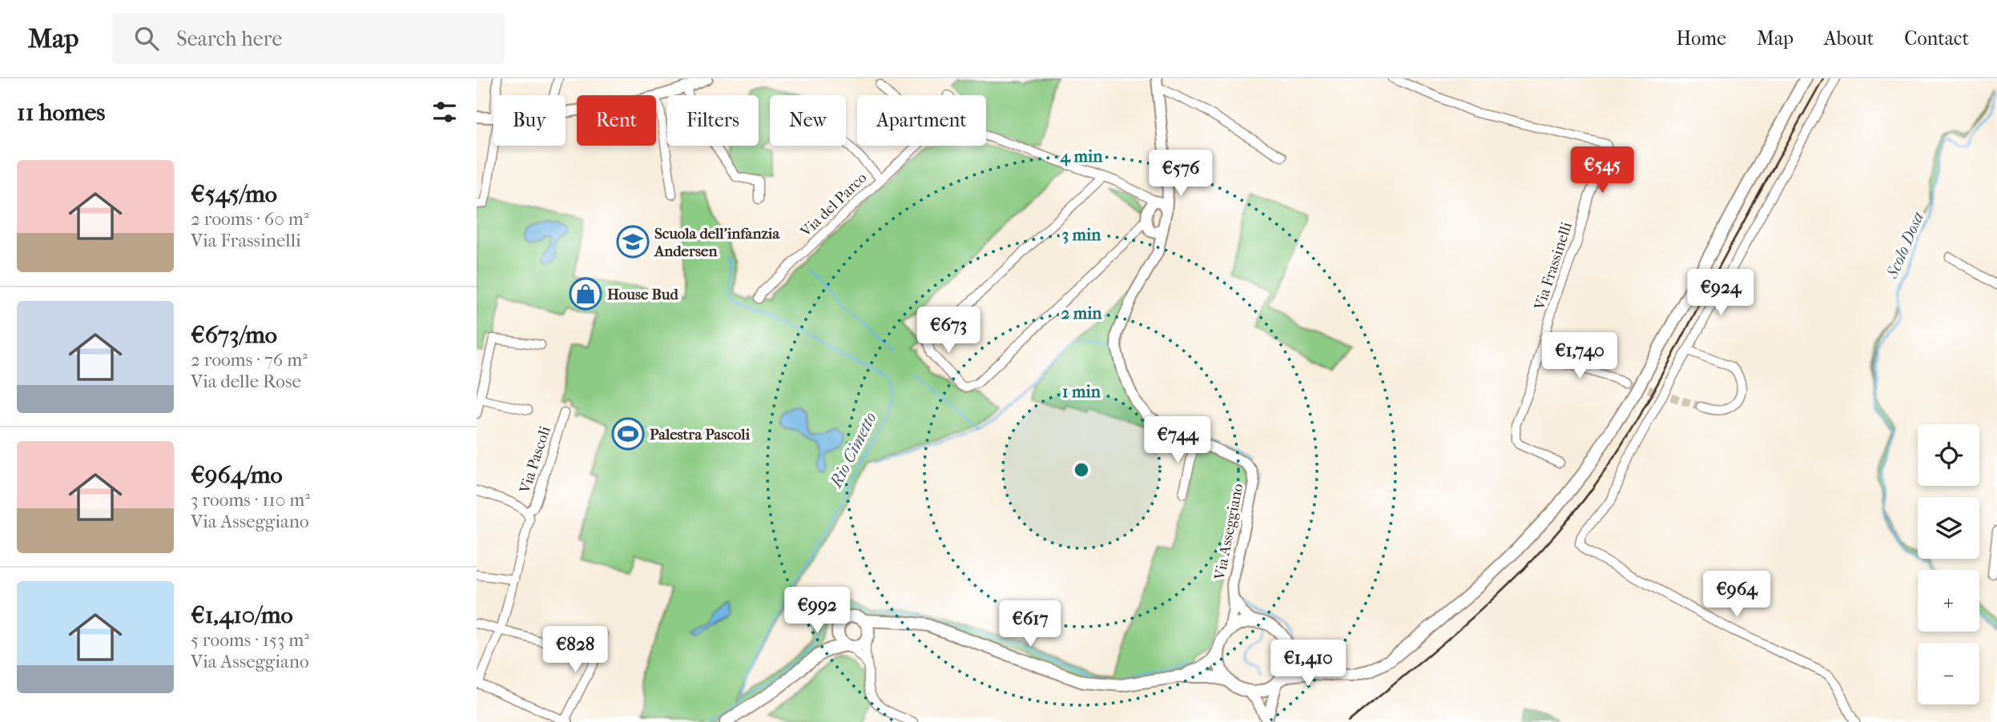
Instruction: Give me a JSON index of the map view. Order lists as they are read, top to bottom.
{
  "streets": {
    "main road": ["Via Asseggiano"],
    "street": ["Via del Parco", "Via Frassinelli", "Via Pascoli"]
  },
  "water": ["Scolo Dosa", "Rio Cimetto"],
  "places": {
    "school or university": ["Scuola dell'infanzia Andersen"],
    "shop": ["House Bud"],
    "sports": ["Palestra Pascoli"]
  },
  "page": {
    "header": "Map",
    "search": "Search here",
    "nav": [
      "Home",
      "Map",
      "About",
      "Contact"
    ],
    "heading": "11 homes",
    "chip": [
      "Buy",
      "Rent",
      "Filters",
      "New",
      "Apartment"
    ],
    "list": [
      {
        "name": "€545/mo",
        "note": "2 rooms · 60 m² · Via Frassinelli"
      },
      {
        "name": "€673/mo",
        "note": "2 rooms · 76 m² · Via delle Rose"
      },
      {
        "name": "€964/mo",
        "note": "3 rooms · 110 m² · Via Asseggiano"
      },
      {
        "name": "€1,410/mo",
        "note": "5 rooms · 153 m² · Via Asseggiano"
      }
    ],
    "price": [
      "€545",
      "€576",
      "€924",
      "€673",
      "€1,740",
      "€744",
      "€964",
      "€992",
      "€617",
      "€828",
      "€1,410"
    ],
    "map_buttons": ["+", "−"]
  },
  "rings": [
    "4 min",
    "3 min",
    "2 min",
    "1 min"
  ]
}
